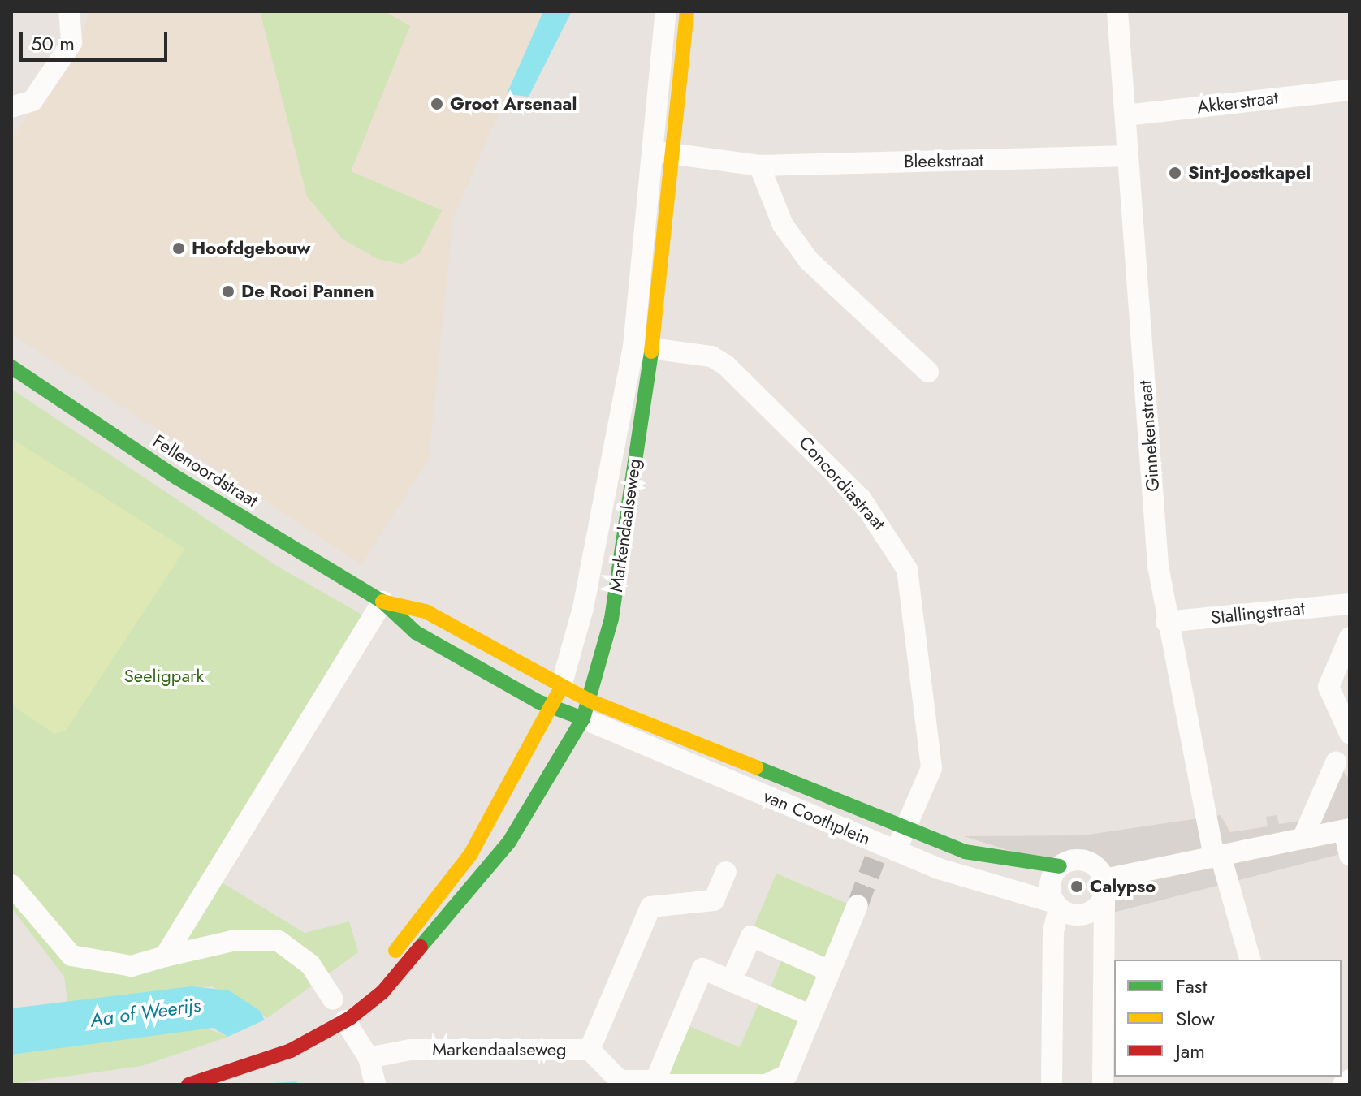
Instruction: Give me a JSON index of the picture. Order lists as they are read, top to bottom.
{
  "streets": {
    "main road": ["Fellenoordstraat", "Markendaalseweg", "van Coothplein"],
    "street": [
      "Akkerstraat",
      "Bleekstraat",
      "Ginnekenstraat",
      "Concordiastraat",
      "Stallingstraat"
    ]
  },
  "crossings": [
    ["Akkerstraat", "Ginnekenstraat"],
    ["Bleekstraat", "Ginnekenstraat"],
    ["Bleekstraat", "Markendaalseweg"],
    ["Ginnekenstraat", "Stallingstraat"],
    ["Ginnekenstraat", "van Coothplein"],
    ["Fellenoordstraat", "Markendaalseweg"],
    ["Concordiastraat", "Markendaalseweg"],
    ["Concordiastraat", "van Coothplein"],
    ["Markendaalseweg", "van Coothplein"]
  ],
  "water": ["Aa of Weerijs"],
  "parks": ["Seeligpark"],
  "places": [
    "Groot Arsenaal",
    "Sint-Joostkapel",
    "Hoofdgebouw",
    "De Rooi Pannen",
    "Calypso"
  ],
  "legend": ["Fast", "Slow", "Jam"],
  "scale_bar": "50 m"
}
